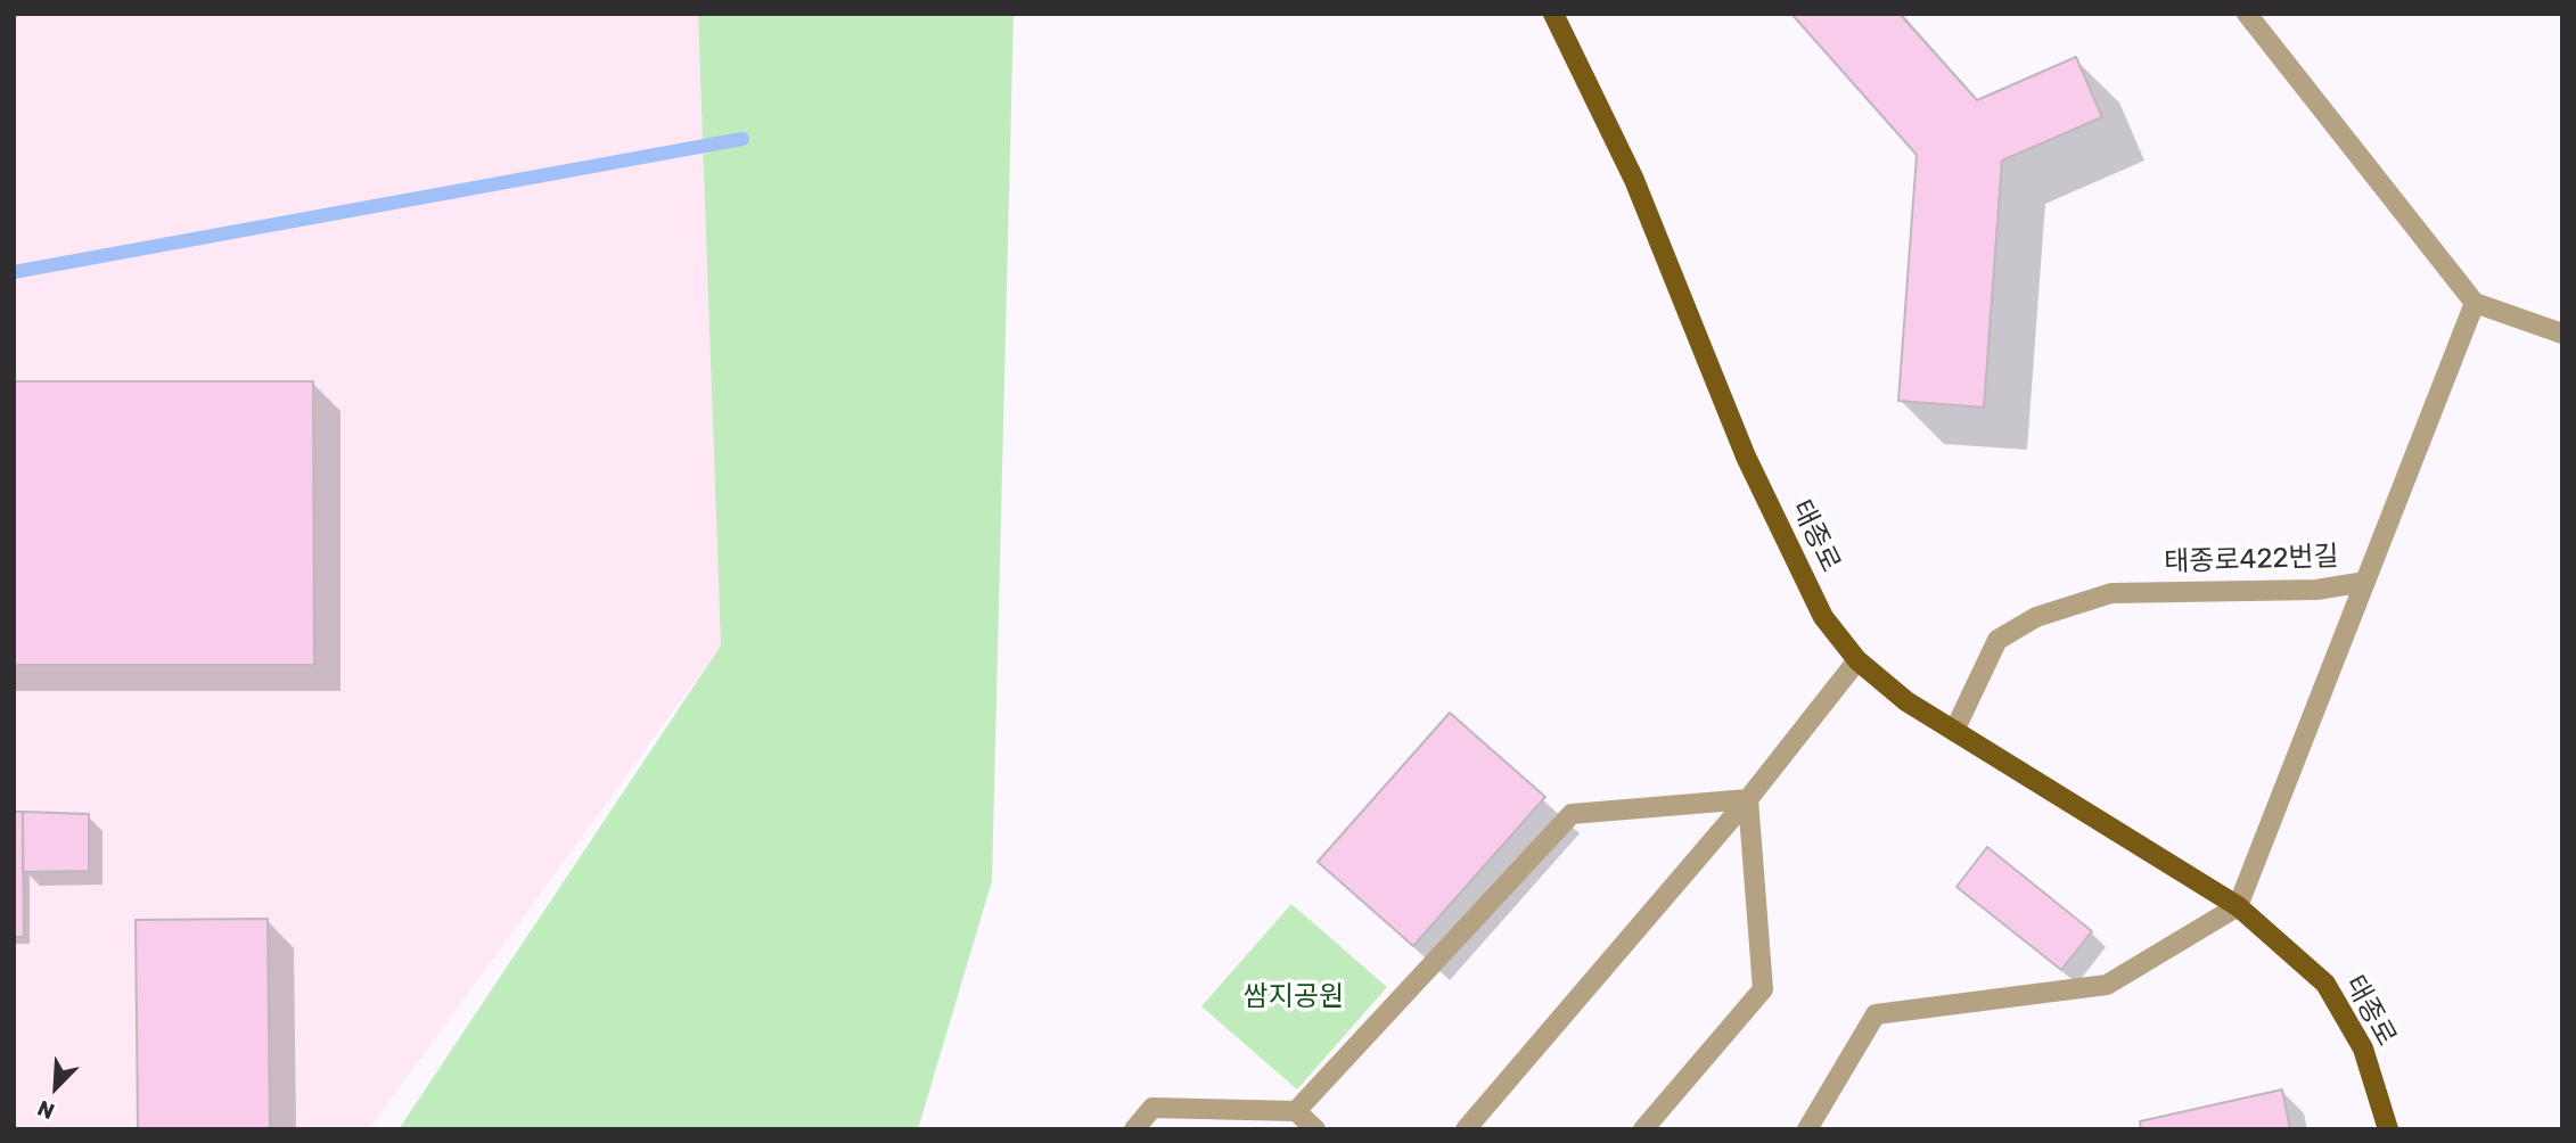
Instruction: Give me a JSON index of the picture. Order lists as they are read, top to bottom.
{
  "streets": {
    "main road": ["태종로"],
    "street": ["태종로422번길"]
  },
  "crossings": [
    ["태종로", "태종로422번길"]
  ],
  "parks": ["쌈지공원"],
  "north": "bottom left"
}
